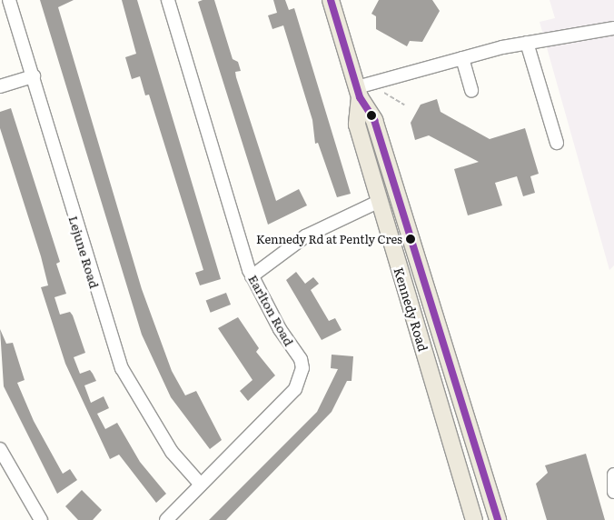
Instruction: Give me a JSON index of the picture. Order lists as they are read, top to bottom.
{
  "streets": {
    "main road": ["Kennedy Road"],
    "street": ["Lejune Road", "Earlton Road"]
  },
  "crossings": [
    ["Lejune Road", "Earlton Road"]
  ],
  "places": ["Kennedy Rd at Pently Cres"]
}
